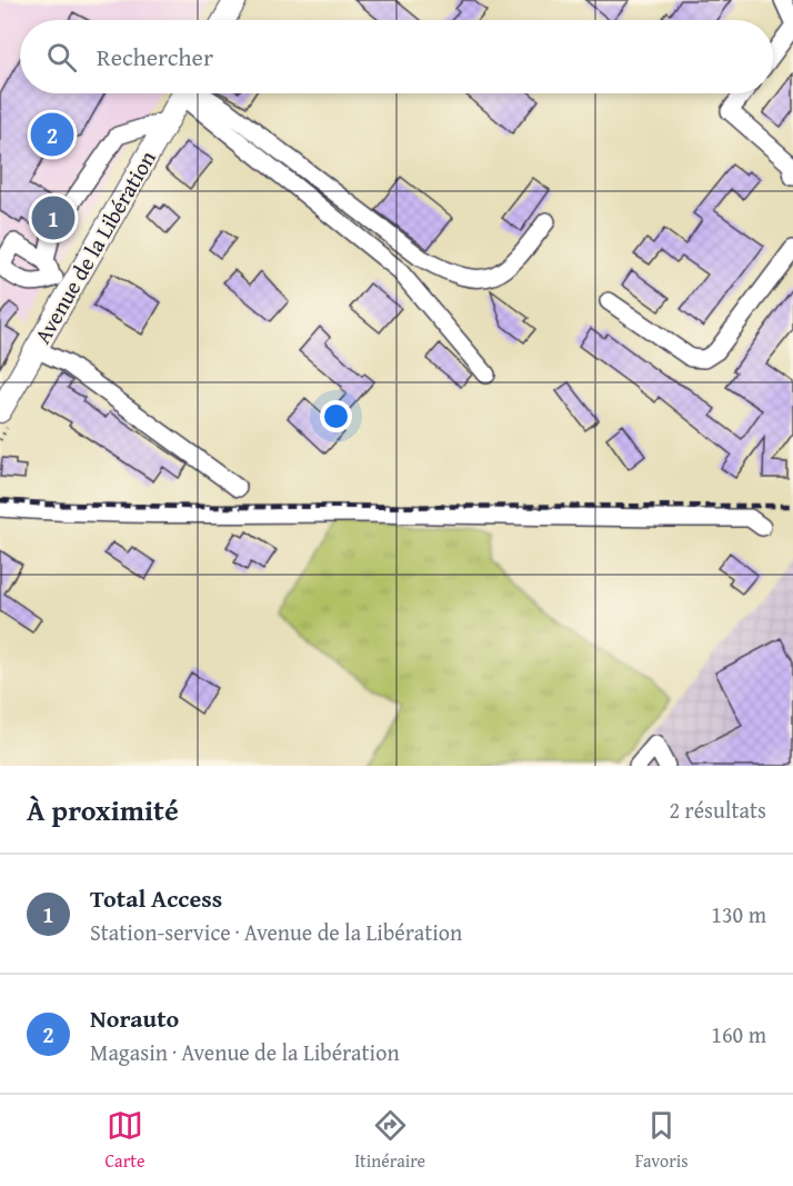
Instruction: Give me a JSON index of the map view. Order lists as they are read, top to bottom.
{
  "streets": {
    "main road": ["Avenue de la Libération"]
  },
  "page": {
    "search": "Rechercher",
    "pins": ["2", "1"],
    "heading": ["À proximité", "2 résultats"],
    "list": [
      {
        "mark": "1",
        "name": "Total Access",
        "note": "Station-service · Avenue de la Libération",
        "value": "130 m"
      },
      {
        "mark": "2",
        "name": "Norauto",
        "note": "Magasin · Avenue de la Libération",
        "value": "160 m"
      }
    ],
    "nav": ["Carte", "Itinéraire", "Favoris"]
  }
}
